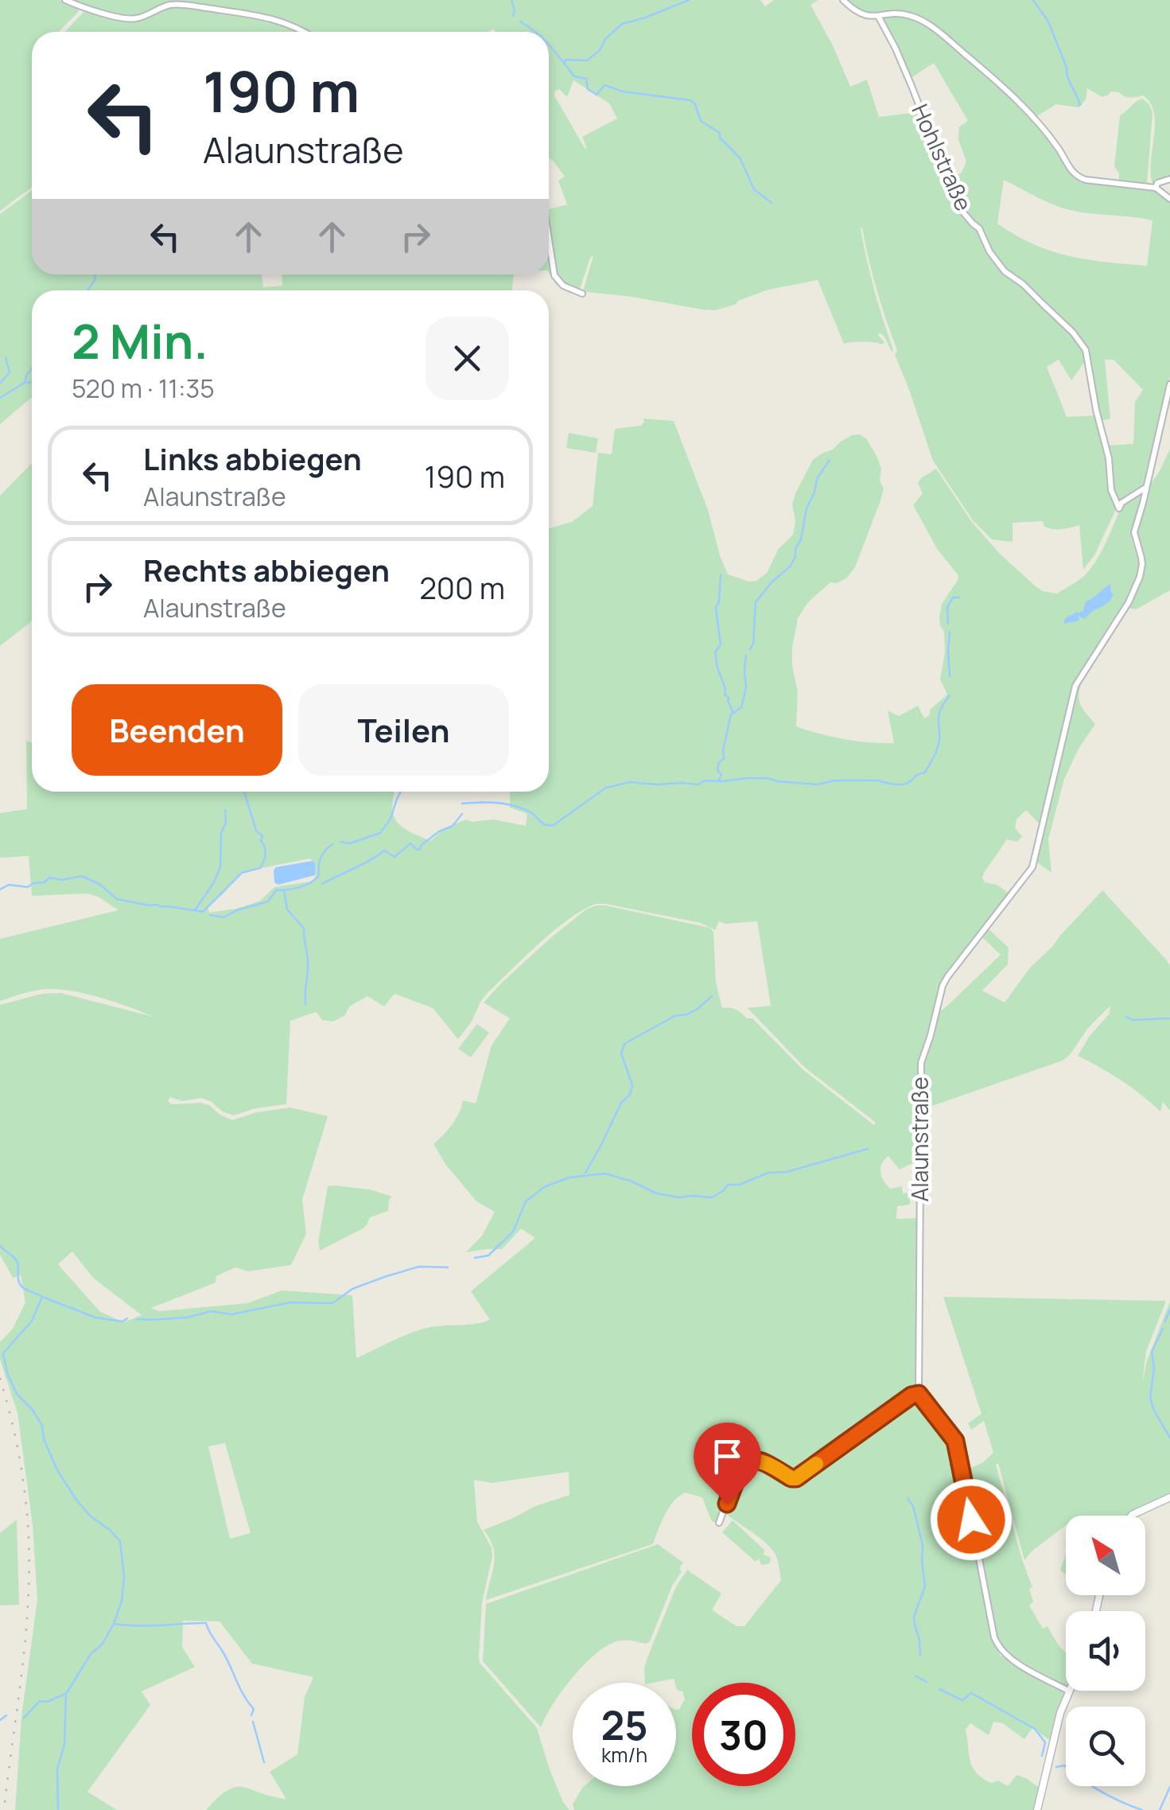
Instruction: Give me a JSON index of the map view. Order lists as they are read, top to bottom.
{
  "streets": {
    "street": ["Hohlstraße", "Alaunstraße"]
  },
  "crossings": [
    ["Hohlstraße", "Alaunstraße"]
  ],
  "north": "top left",
  "page": {
    "turn": ["190 m", "Alaunstraße"],
    "heading": ["2 Min.", "520 m · 11:35"],
    "list": [
      {
        "name": "Links abbiegen",
        "note": "Alaunstraße",
        "value": "190 m"
      },
      {
        "name": "Rechts abbiegen",
        "note": "Alaunstraße",
        "value": "200 m"
      }
    ],
    "buttons": ["Beenden", "Teilen"],
    "speed": "25 km/h",
    "limit": "30"
  }
}
